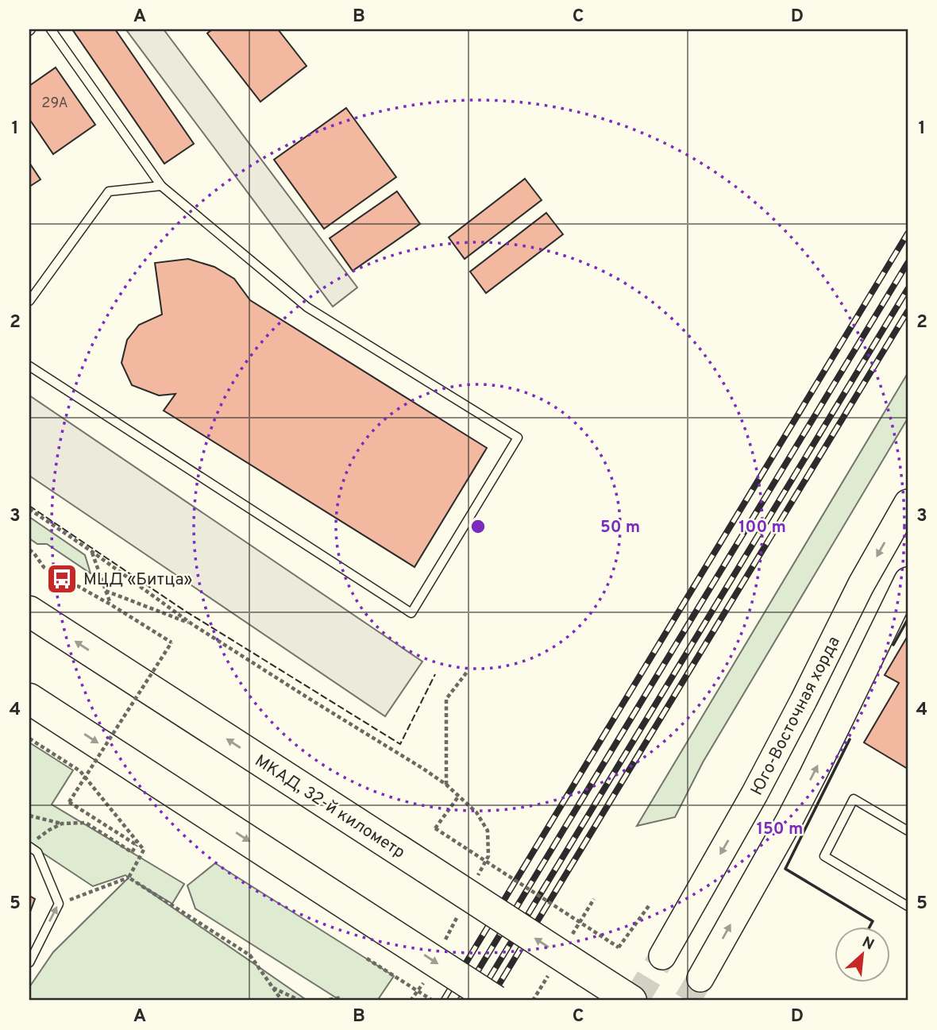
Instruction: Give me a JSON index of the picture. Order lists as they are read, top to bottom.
{
  "streets": {
    "highway": ["МКАД, 32-й километр"],
    "main road": ["Юго-Восточная хорда"]
  },
  "places": {
    "bus stop": ["МЦД «Битца»"]
  },
  "house_numbers": ["29А"],
  "north": "top right",
  "grid": {
    "columns": [
      "A",
      "B",
      "C",
      "D"
    ],
    "rows": [
      "1",
      "2",
      "3",
      "4",
      "5"
    ]
  },
  "rings": ["50 m", "100 m", "150 m"]
}
